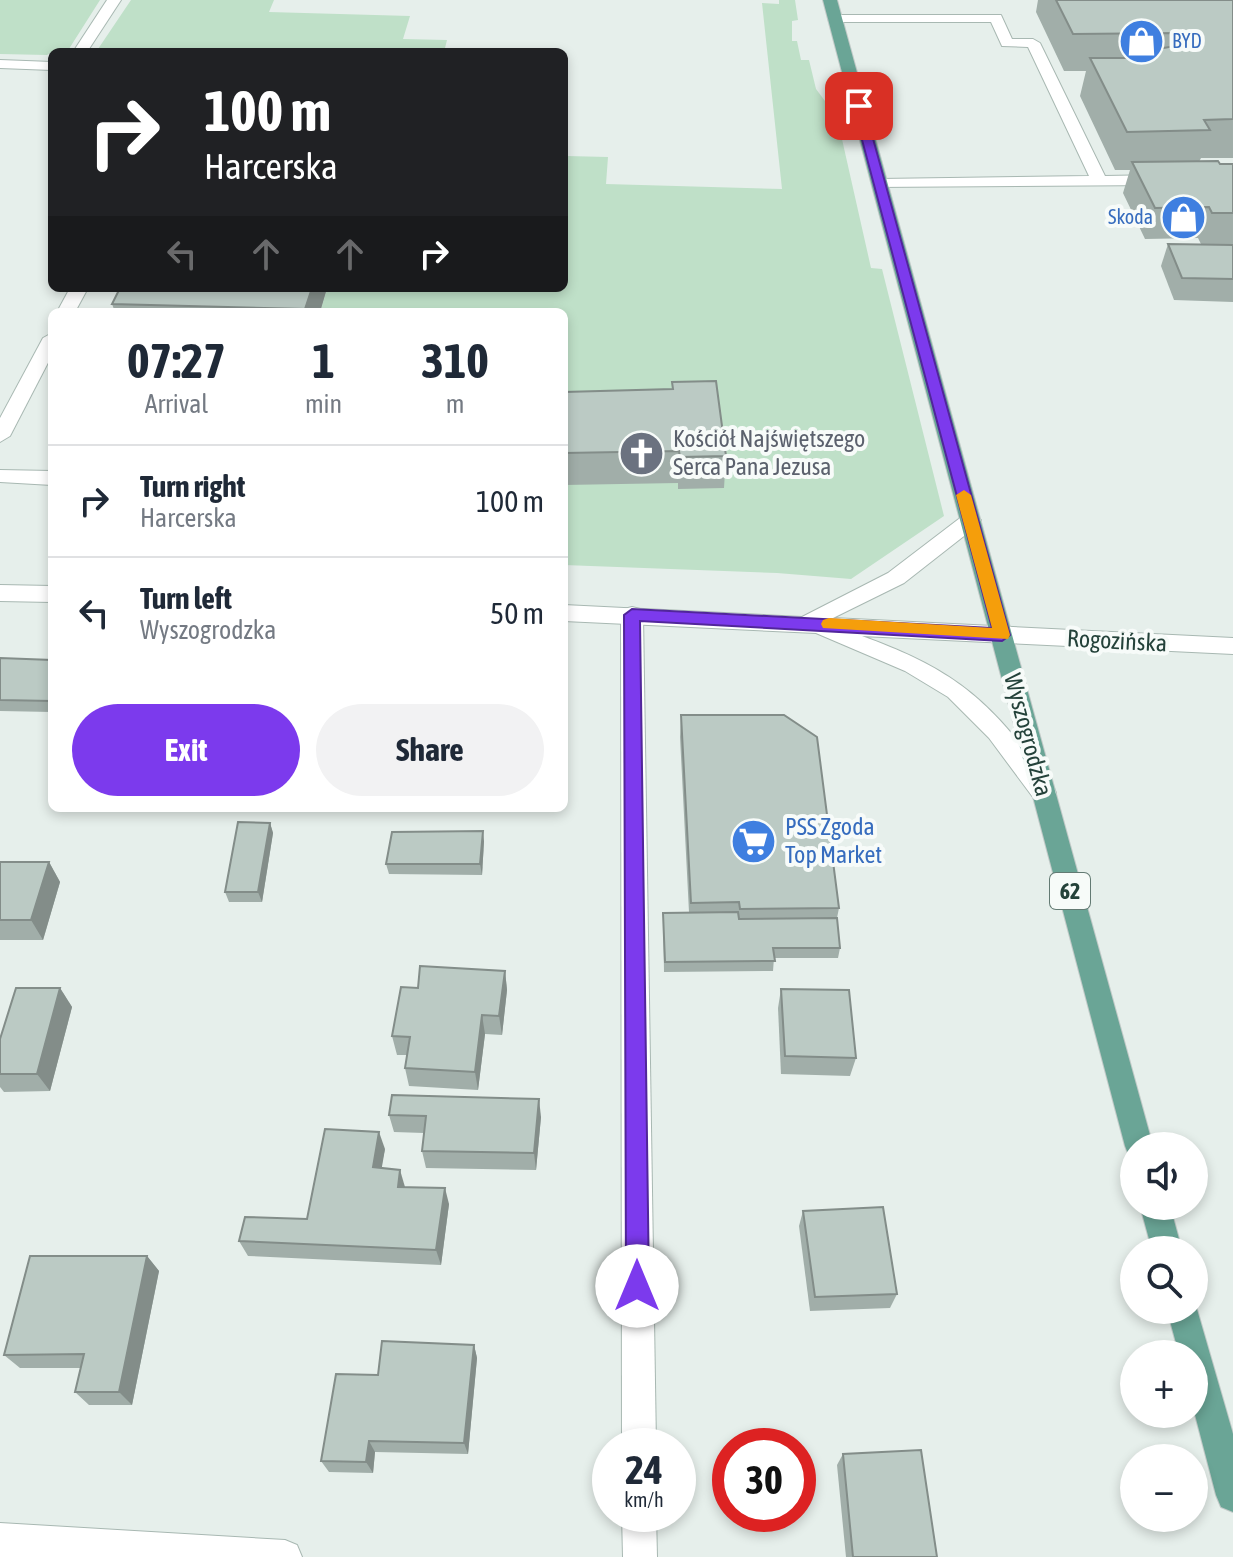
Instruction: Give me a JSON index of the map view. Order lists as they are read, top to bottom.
{
  "streets": {
    "main road": ["Wyszogrodzka", "62"],
    "street": ["Rogozińska"]
  },
  "crossings": [
    ["Rogozińska", "Wyszogrodzka"]
  ],
  "places": {
    "shop": ["BYD", "Skoda"],
    "church": ["Kościół Najświętszego Serca Pana Jezusa"],
    "supermarket": ["PSS Zgoda Top Market"]
  },
  "page": {
    "turn": ["100 m", "Harcerska"],
    "eta": [
      "07:27",
      "Arrival",
      "1",
      "min",
      "310",
      "m"
    ],
    "list": [
      {
        "name": "Turn right",
        "note": "Harcerska",
        "value": "100 m"
      },
      {
        "name": "Turn left",
        "note": "Wyszogrodzka",
        "value": "50 m"
      }
    ],
    "buttons": ["Exit", "Share"],
    "map_buttons": ["+", "−"],
    "speed": "24 km/h",
    "limit": "30"
  }
}
